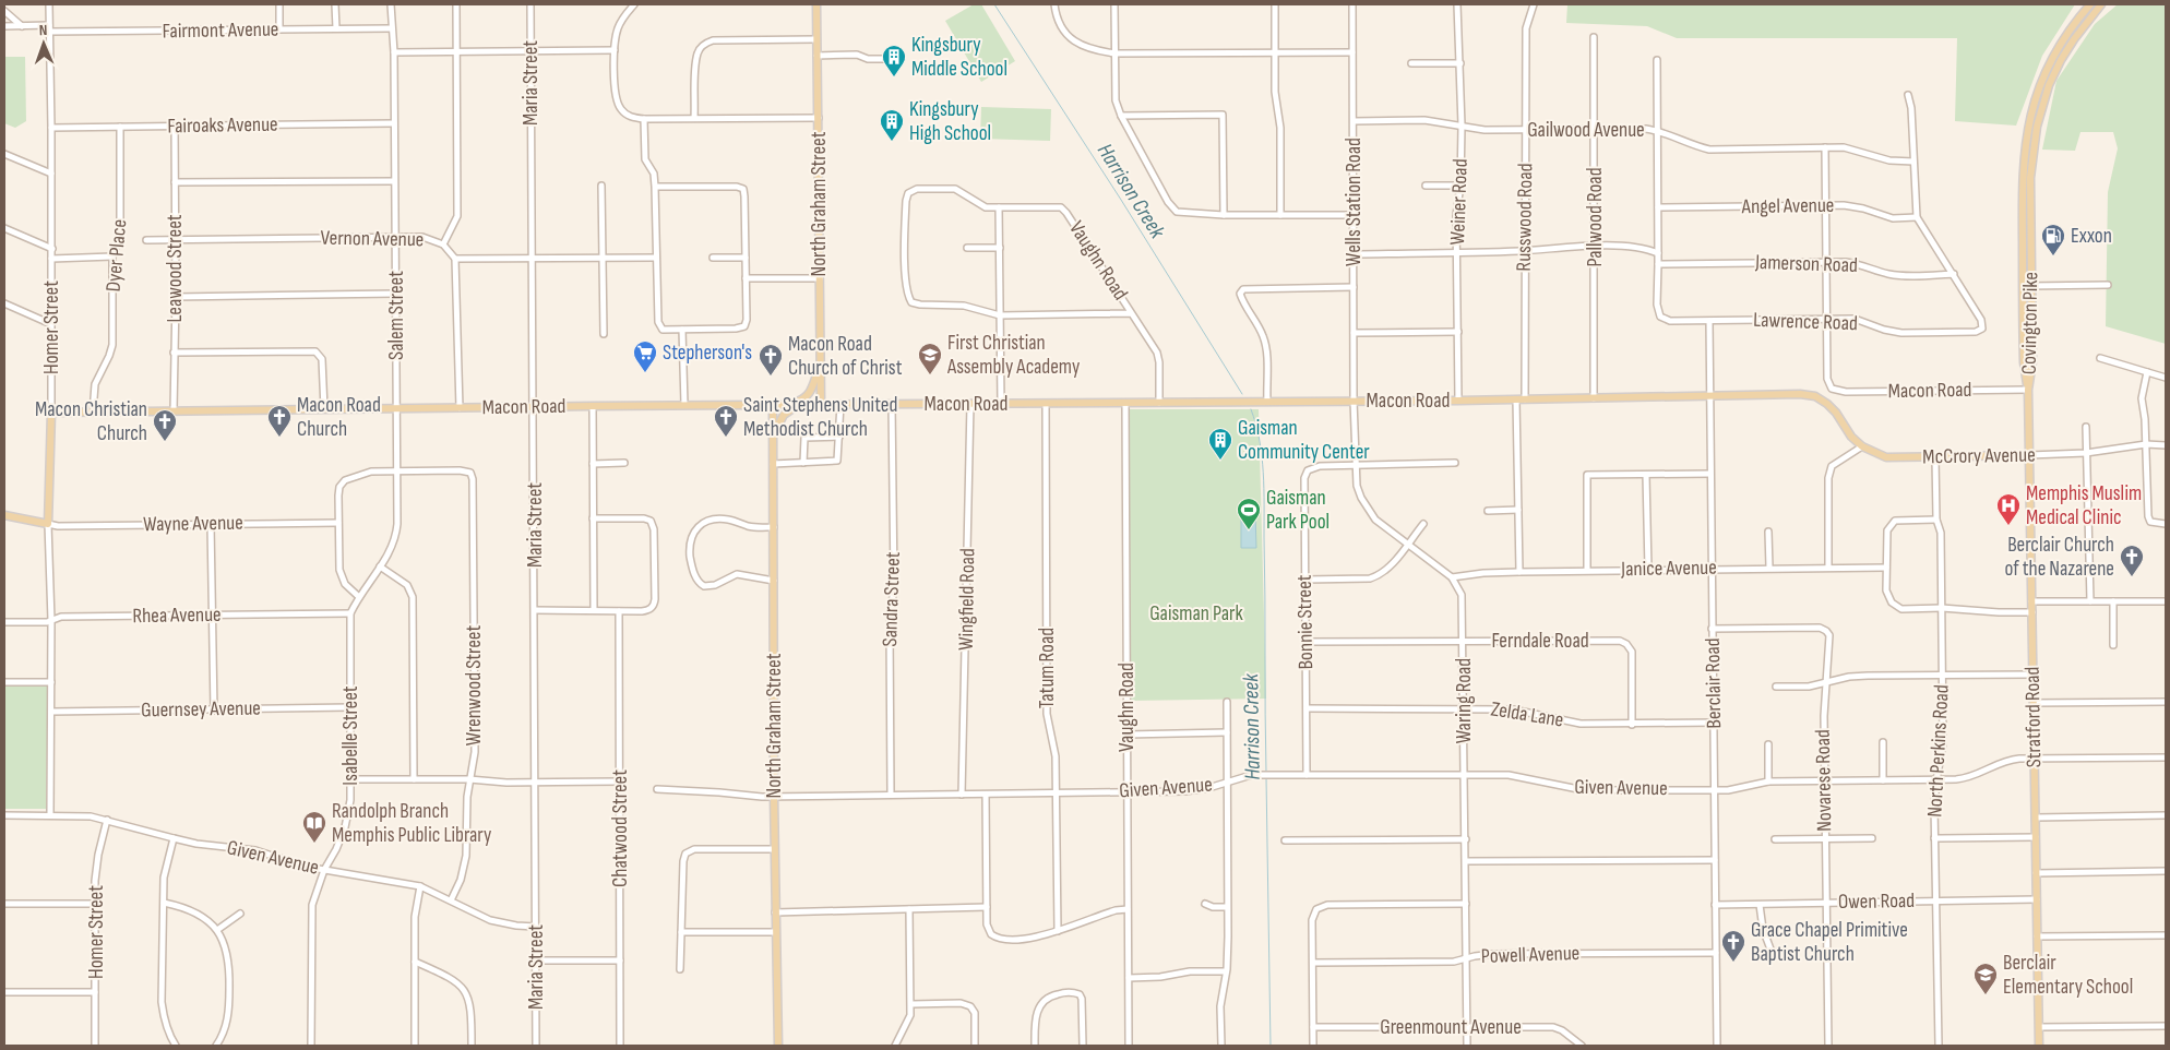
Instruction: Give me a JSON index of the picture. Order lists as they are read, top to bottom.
{
  "streets": {
    "main road": [
      "North Graham Street",
      "Covington Pike",
      "Homer Street",
      "Macon Road",
      "McCrory Avenue",
      "Stratford Road"
    ],
    "street": [
      "Fairmont Avenue",
      "Maria Street",
      "Fairoaks Avenue",
      "Gailwood Avenue",
      "Wells Station Road",
      "Weiner Road",
      "Angel Avenue",
      "Russwood Road",
      "Pallwood Road",
      "Vernon Avenue",
      "Dyer Place",
      "Vaughn Road",
      "Jamerson Road",
      "Leawood Street",
      "Salem Street",
      "Lawrence Road",
      "Wayne Avenue",
      "Janice Avenue",
      "Sandra Street",
      "Wingfield Road",
      "Rhea Avenue",
      "Bonnie Street",
      "Ferndale Road",
      "Tatum Road",
      "Berclair Road",
      "Wrenwood Street",
      "Waring Road",
      "Guernsey Avenue",
      "Zelda Lane",
      "Isabelle Street",
      "North Perkins Road",
      "Novarese Road",
      "Given Avenue",
      "Chatwood Street",
      "Owen Road",
      "Powell Avenue",
      "Greenmount Avenue"
    ]
  },
  "crossings": [
    ["Fairmont Avenue", "Salem Street"],
    ["Fairmont Avenue", "Homer Street"],
    ["Maria Street", "Macon Road"],
    ["Maria Street", "Given Avenue"],
    ["Fairoaks Avenue", "Dyer Place"],
    ["Fairoaks Avenue", "Leawood Street"],
    ["Fairoaks Avenue", "Salem Street"],
    ["Fairoaks Avenue", "Homer Street"],
    ["Gailwood Avenue", "Wells Station Road"],
    ["Gailwood Avenue", "Weiner Road"],
    ["Gailwood Avenue", "Russwood Road"],
    ["Gailwood Avenue", "Pallwood Road"],
    ["Wells Station Road", "Macon Road"],
    ["Weiner Road", "Macon Road"],
    ["North Graham Street", "Macon Road"],
    ["North Graham Street", "Given Avenue"],
    ["Russwood Road", "Macon Road"],
    ["Pallwood Road", "Macon Road"],
    ["Vernon Avenue", "Leawood Street"],
    ["Vernon Avenue", "Salem Street"],
    ["Dyer Place", "Macon Road"],
    ["Vaughn Road", "Macon Road"],
    ["Vaughn Road", "Given Avenue"],
    ["Jamerson Road", "Lawrence Road"],
    ["Leawood Street", "Macon Road"],
    ["Salem Street", "Macon Road"],
    ["Salem Street", "Rhea Avenue"],
    ["Salem Street", "Wrenwood Street"],
    ["Salem Street", "Isabelle Street"],
    ["Lawrence Road", "Macon Road"],
    ["Lawrence Road", "Berclair Road"],
    ["Covington Pike", "Macon Road"],
    ["Covington Pike", "Stratford Road"],
    ["Homer Street", "Macon Road"],
    ["Homer Street", "Wayne Avenue"],
    ["Homer Street", "Rhea Avenue"],
    ["Homer Street", "Guernsey Avenue"],
    ["Homer Street", "Given Avenue"],
    ["Macon Road", "McCrory Avenue"],
    ["Macon Road", "Sandra Street"],
    ["Macon Road", "Wingfield Road"],
    ["Macon Road", "Tatum Road"],
    ["Macon Road", "Berclair Road"],
    ["Macon Road", "Stratford Road"],
    ["McCrory Avenue", "Stratford Road"],
    ["McCrory Avenue", "North Perkins Road"],
    ["Janice Avenue", "Berclair Road"],
    ["Janice Avenue", "Waring Road"],
    ["Sandra Street", "Given Avenue"],
    ["Wingfield Road", "Given Avenue"],
    ["Rhea Avenue", "Isabelle Street"],
    ["Bonnie Street", "Ferndale Road"],
    ["Bonnie Street", "Zelda Lane"],
    ["Bonnie Street", "Given Avenue"],
    ["Ferndale Road", "Waring Road"],
    ["Ferndale Road", "Zelda Lane"],
    ["Tatum Road", "Given Avenue"],
    ["Berclair Road", "Zelda Lane"],
    ["Berclair Road", "Novarese Road"],
    ["Berclair Road", "Given Avenue"],
    ["Berclair Road", "Owen Road"],
    ["Berclair Road", "Powell Avenue"],
    ["Wrenwood Street", "Given Avenue"],
    ["Waring Road", "Zelda Lane"],
    ["Waring Road", "Given Avenue"],
    ["Waring Road", "Powell Avenue"],
    ["Waring Road", "Greenmount Avenue"],
    ["Guernsey Avenue", "Isabelle Street"],
    ["Stratford Road", "Given Avenue"],
    ["Stratford Road", "Owen Road"],
    ["Isabelle Street", "Given Avenue"],
    ["North Perkins Road", "Given Avenue"],
    ["North Perkins Road", "Owen Road"],
    ["Novarese Road", "Given Avenue"],
    ["Novarese Road", "Owen Road"]
  ],
  "water": ["Harrison Creek"],
  "parks": ["Gaisman Park"],
  "places": {
    "building": ["Kingsbury Middle School", "Kingsbury High School", "Gaisman Community Center"],
    "fuel station": ["Exxon"],
    "supermarket": ["Stepherson's"],
    "school or university": ["First Christian Assembly Academy", "Berclair Elementary School"],
    "church": [
      "Macon Road Church of Christ",
      "Macon Road Church",
      "Saint Stephens United Methodist Church",
      "Macon Christian Church",
      "Berclair Church of the Nazarene",
      "Grace Chapel Primitive Baptist Church"
    ],
    "hospital": ["Memphis Muslim Medical Clinic"],
    "sports": ["Gaisman Park Pool"],
    "library": ["Randolph Branch Memphis Public Library"]
  },
  "north": "top"
}
